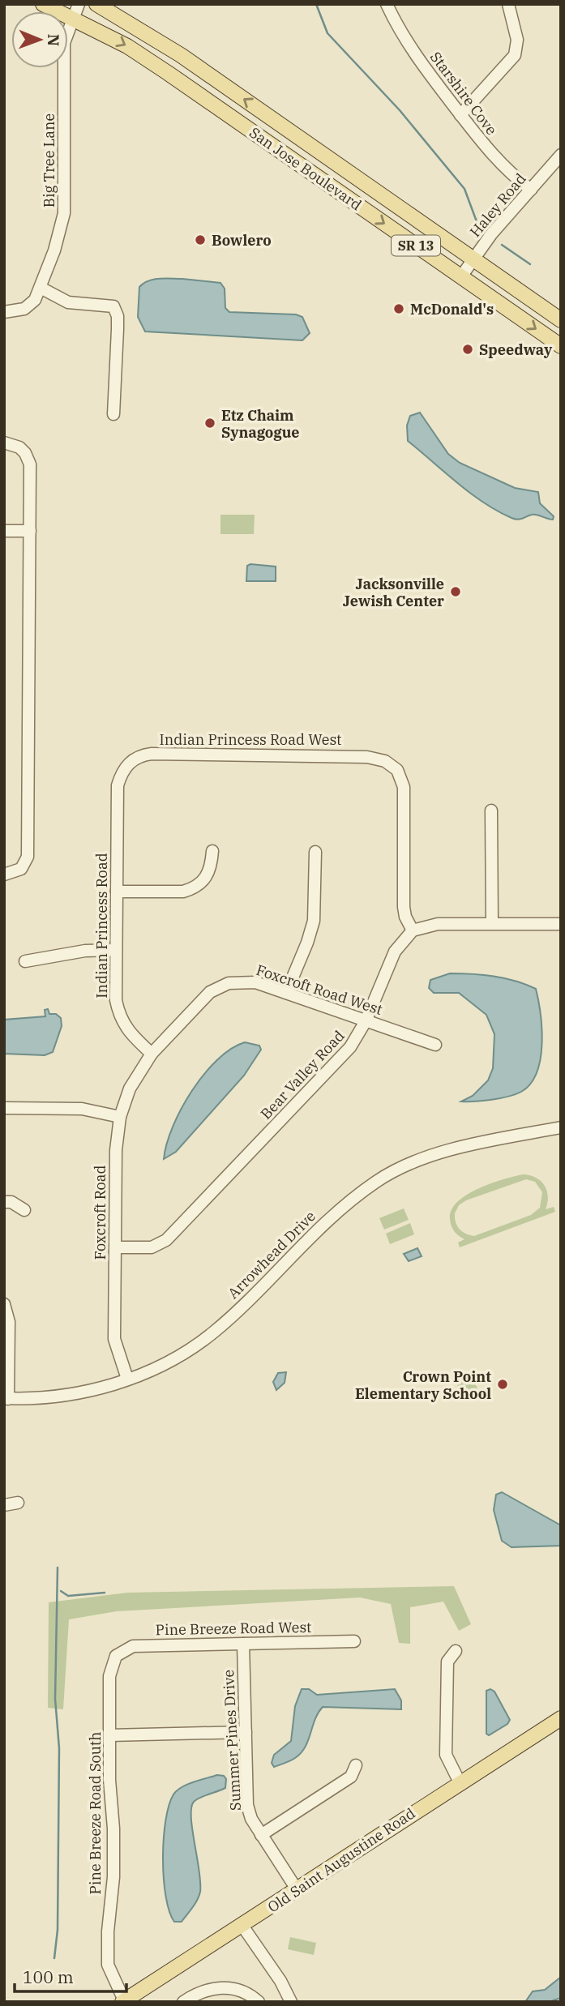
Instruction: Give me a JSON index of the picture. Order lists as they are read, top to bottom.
{
  "streets": {
    "main road": ["San Jose Boulevard", "SR 13", "Old Saint Augustine Road"],
    "street": [
      "Starshire Cove",
      "Big Tree Lane",
      "Haley Road",
      "Indian Princess Road West",
      "Indian Princess Road",
      "Foxcroft Road West",
      "Bear Valley Road",
      "Foxcroft Road",
      "Arrowhead Drive",
      "Pine Breeze Road West",
      "Summer Pines Drive",
      "Pine Breeze Road South"
    ]
  },
  "crossings": [
    ["Starshire Cove", "Haley Road"],
    ["Big Tree Lane", "San Jose Boulevard"],
    ["San Jose Boulevard", "Haley Road"],
    ["Indian Princess Road West", "Indian Princess Road"],
    ["Indian Princess Road West", "Bear Valley Road"],
    ["Indian Princess Road", "Foxcroft Road West"],
    ["Indian Princess Road", "Foxcroft Road"],
    ["Foxcroft Road West", "Bear Valley Road"],
    ["Foxcroft Road West", "Foxcroft Road"],
    ["Bear Valley Road", "Foxcroft Road"],
    ["Foxcroft Road", "Arrowhead Drive"],
    ["Pine Breeze Road West", "Summer Pines Drive"],
    ["Pine Breeze Road West", "Pine Breeze Road South"],
    ["Summer Pines Drive", "Old Saint Augustine Road"],
    ["Pine Breeze Road South", "Old Saint Augustine Road"]
  ],
  "places": [
    "Bowlero",
    "McDonald's",
    "Speedway",
    "Etz Chaim Synagogue",
    "Jacksonville Jewish Center",
    "Crown Point Elementary School"
  ],
  "scale_bar": "100 m",
  "north": "right"
}
